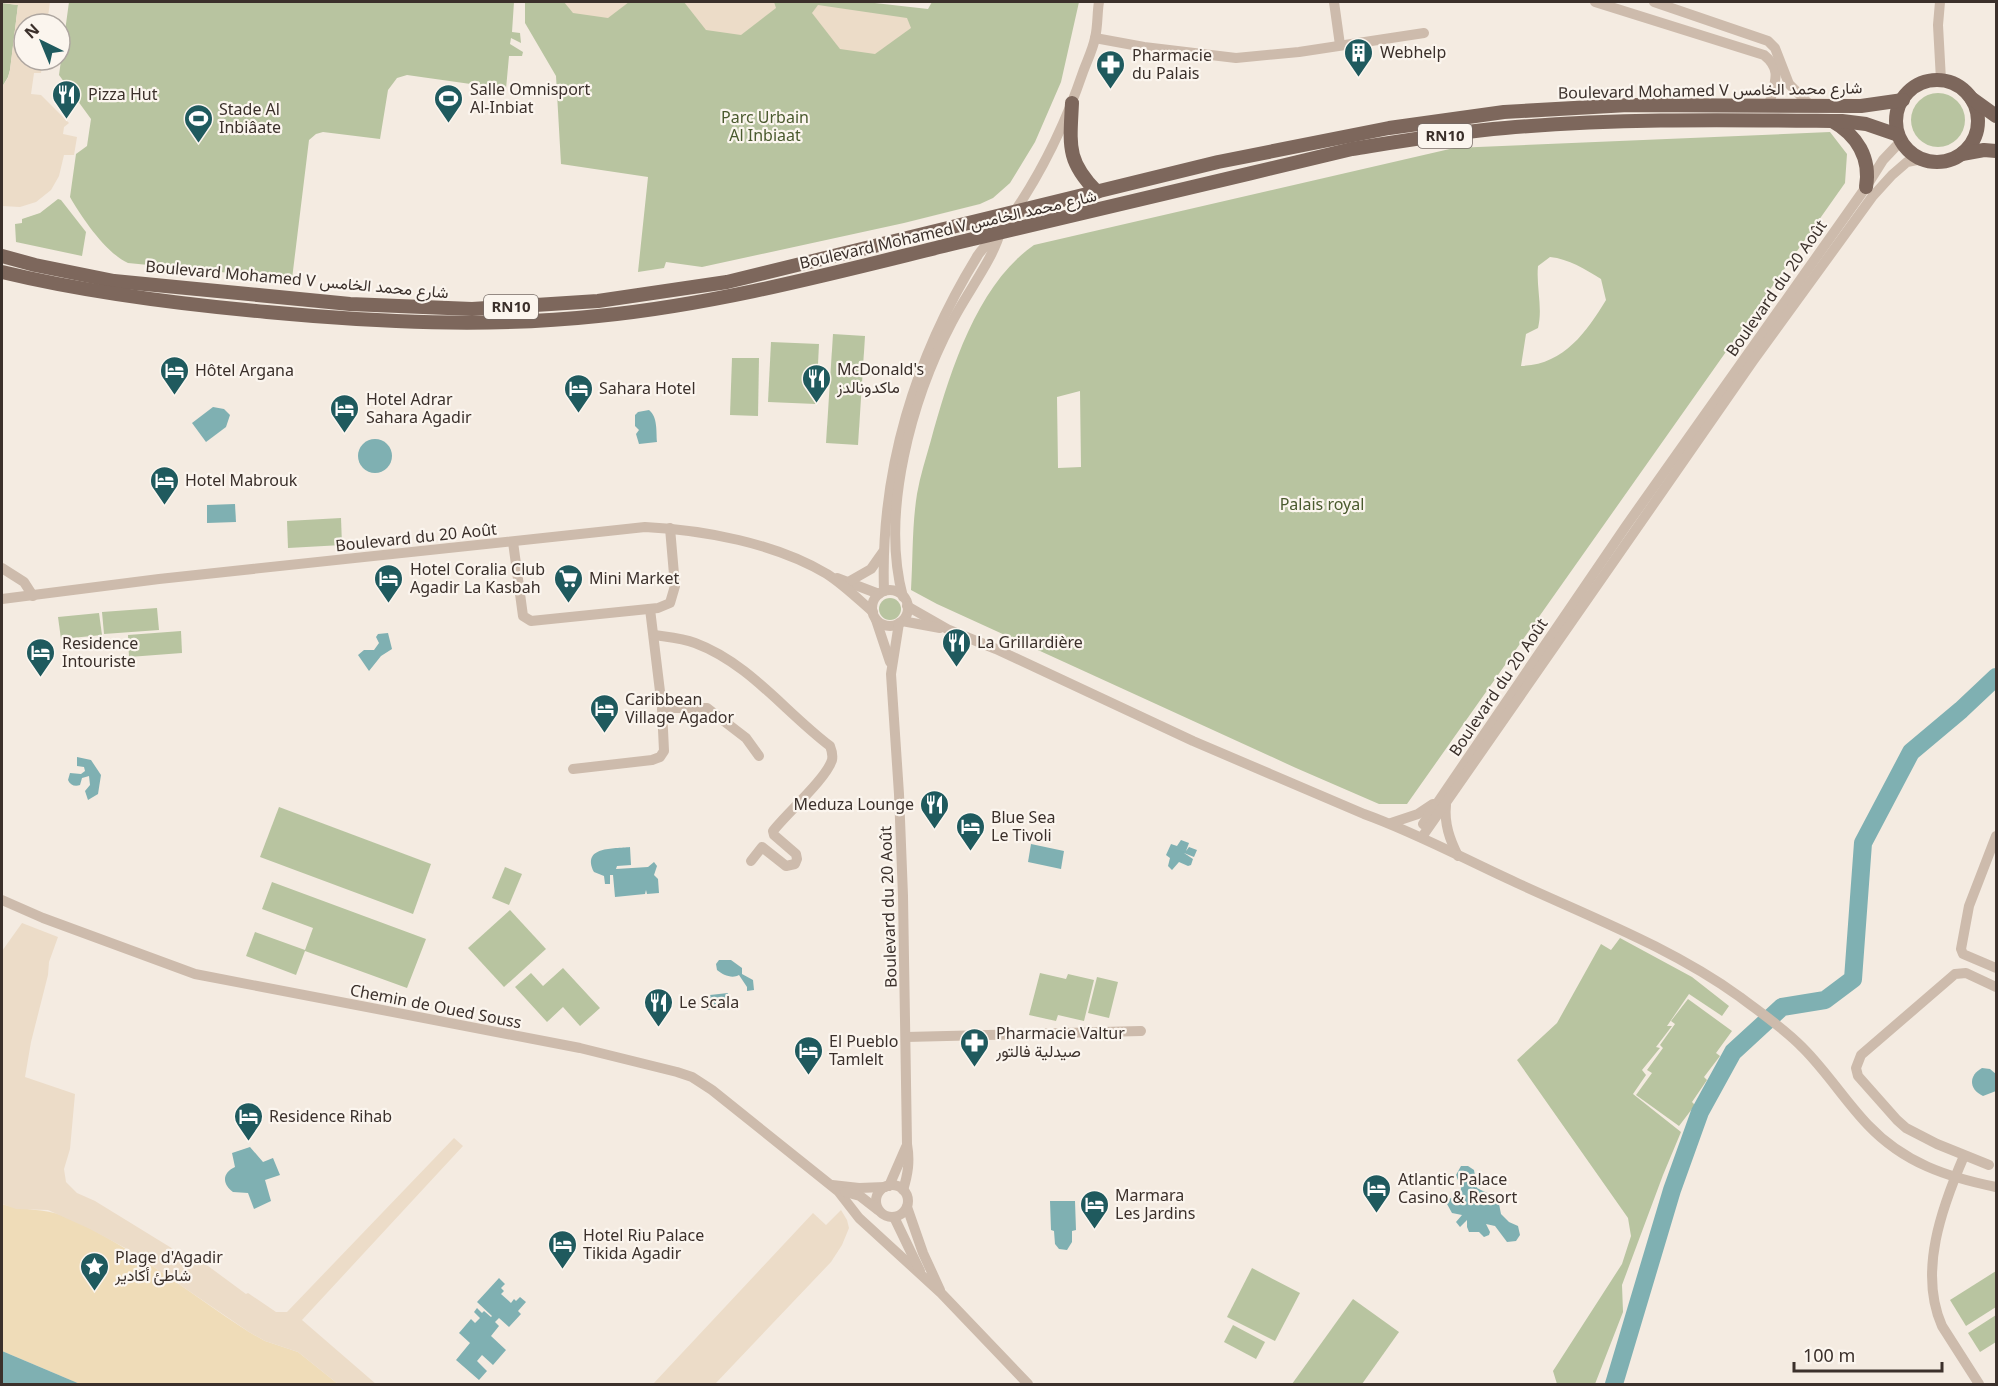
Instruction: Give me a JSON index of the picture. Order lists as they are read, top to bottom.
{
  "streets": {
    "main road": ["Boulevard Mohamed V شارع محمد الخامس", "RN10"],
    "street": ["Boulevard du 20 Août", "Chemin de Oued Souss"]
  },
  "crossings": [
    ["Boulevard Mohamed V شارع محمد الخامس", "RN10"],
    ["Boulevard Mohamed V شارع محمد الخامس", "Boulevard du 20 Août"],
    ["RN10", "Boulevard du 20 Août"],
    ["Boulevard du 20 Août", "Chemin de Oued Souss"]
  ],
  "parks": ["Parc Urbain Al Inbiaat", "Palais royal"],
  "places": {
    "building": ["Webhelp"],
    "pharmacy": ["Pharmacie du Palais", "Pharmacie Valtur صيدلية فالتور"],
    "restaurant": [
      "Pizza Hut",
      "McDonald's ماكدونالدز",
      "La Grillardière",
      "Meduza Lounge",
      "Le Scala"
    ],
    "sports": ["Salle Omnisport Al-Inbiat", "Stade Al Inbiâate"],
    "hotel": [
      "Hôtel Argana",
      "Sahara Hotel",
      "Hotel Adrar Sahara Agadir",
      "Hotel Mabrouk",
      "Hotel Coralia Club Agadir La Kasbah",
      "Residence Intouriste",
      "Caribbean Village Agador",
      "Blue Sea Le Tivoli",
      "El Pueblo Tamlelt",
      "Residence Rihab",
      "Atlantic Palace Casino & Resort",
      "Marmara Les Jardins",
      "Hotel Riu Palace Tikida Agadir"
    ],
    "supermarket": ["Mini Market"],
    "place": ["Plage d'Agadir شاطئ أكادير"]
  },
  "scale_bar": "100 m",
  "north": "top left"
}
